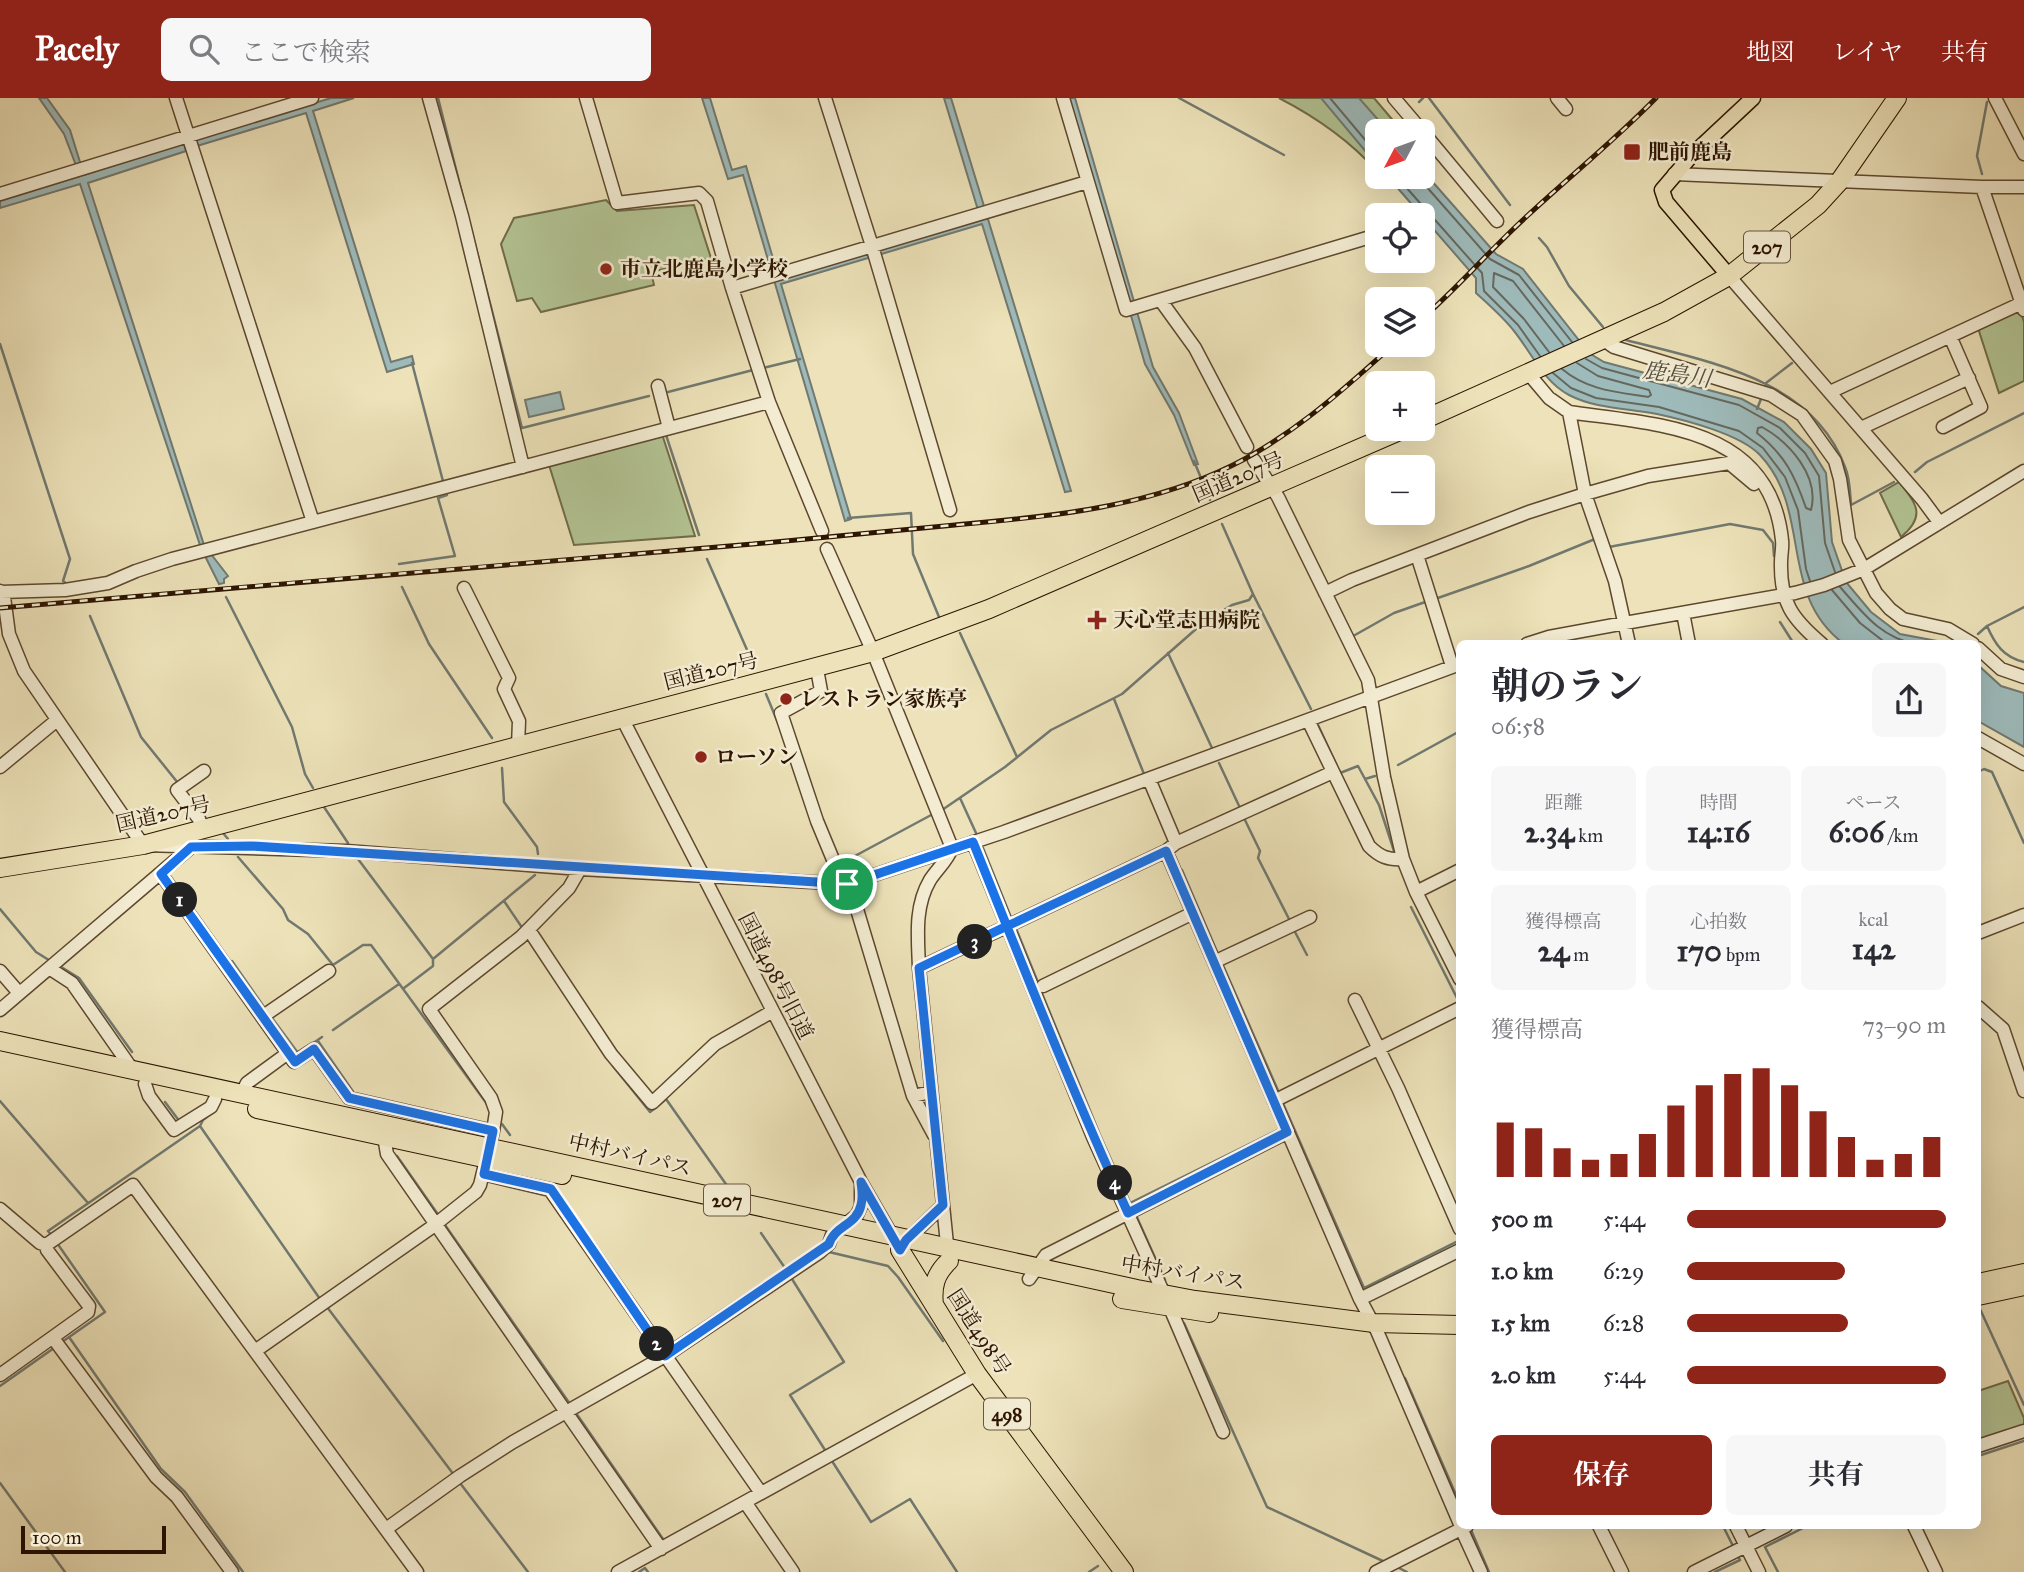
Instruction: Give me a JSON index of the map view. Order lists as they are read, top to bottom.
{
  "streets": {
    "highway": [
      "207",
      "国道207号",
      "中村バイパス",
      "国道498号",
      "498"
    ],
    "street": ["国道498号旧道"]
  },
  "crossings": [
    ["国道207号", "国道498号旧道"],
    ["国道498号旧道", "中村バイパス"],
    ["国道498号旧道", "国道498号"],
    ["中村バイパス", "国道498号"]
  ],
  "water": ["鹿島川"],
  "places": {
    "transit": ["肥前鹿島"],
    "other": ["市立北鹿島小学校", "レストラン家族亭", "ローソン"],
    "health": ["天心堂志田病院"]
  },
  "scale_bar": "100 m",
  "north": "bottom left",
  "page": {
    "header": "Pacely",
    "search": "ここで検索",
    "nav": ["地図", "レイヤ", "共有"],
    "map_buttons": ["+", "−"],
    "heading": ["朝のラン", "06:58"],
    "stats": [
      ["距離", "2.34 km"],
      ["時間", "14:16"],
      ["ペース", "6:06 /km"],
      ["獲得標高", "24 m"],
      ["心拍数", "170 bpm"],
      ["kcal", "142"]
    ],
    "pins": [
      "1",
      "3",
      "4",
      "2"
    ],
    "chart": ["獲得標高", "73–90 m"],
    "list": [
      {
        "name": "500 m",
        "note": "5:44"
      },
      {
        "name": "1.0 km",
        "note": "6:29"
      },
      {
        "name": "1.5 km",
        "note": "6:28"
      },
      {
        "name": "2.0 km",
        "note": "5:44"
      }
    ],
    "buttons": ["保存", "共有"],
    "scale": "100 m"
  }
}
